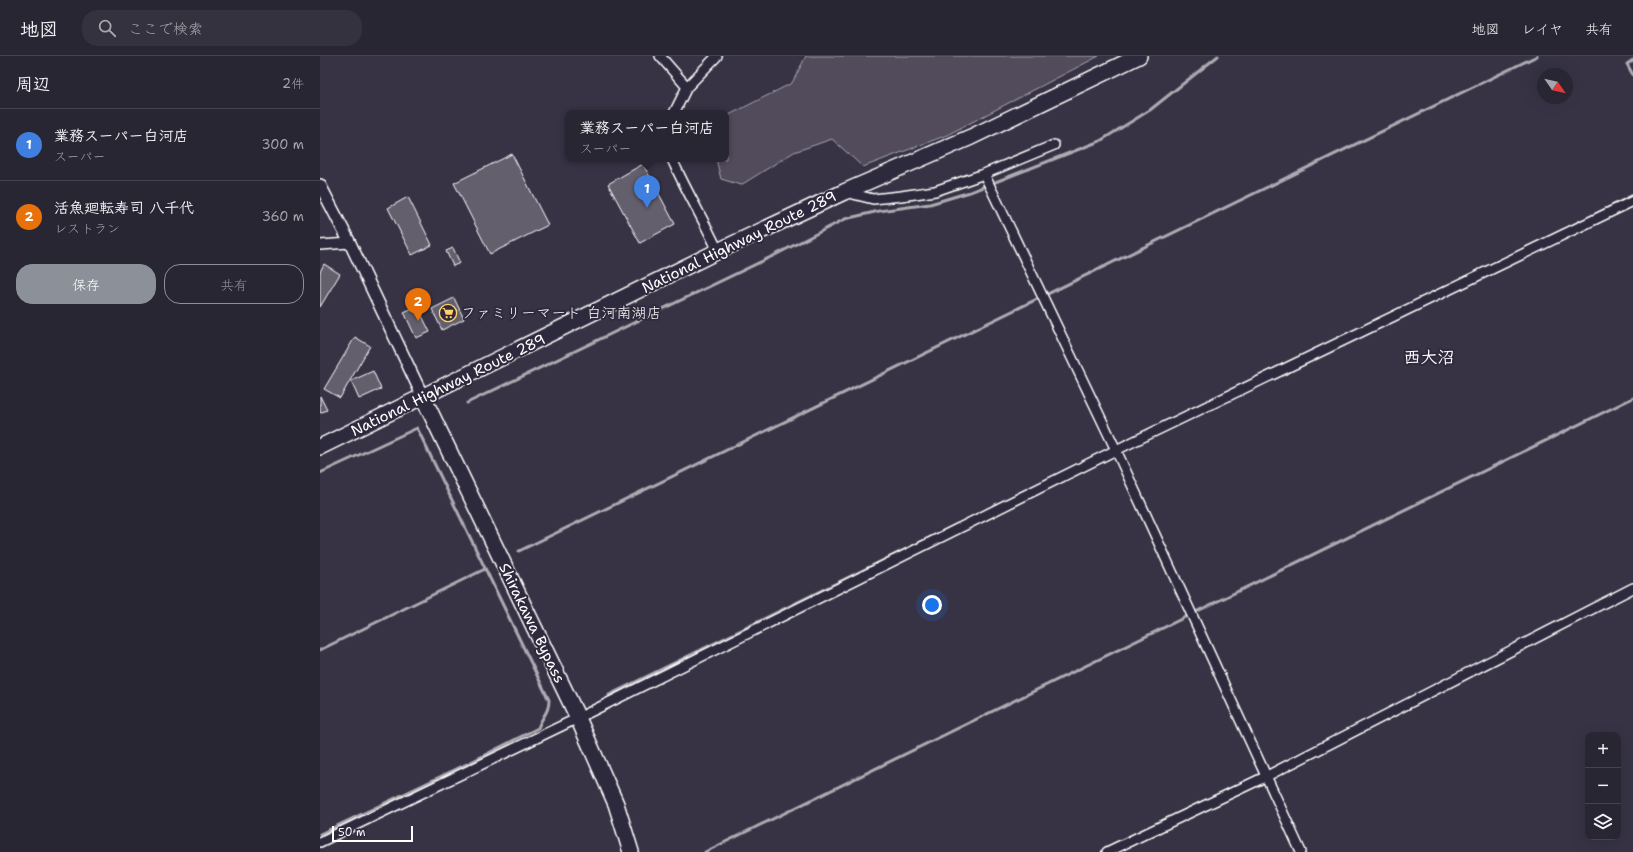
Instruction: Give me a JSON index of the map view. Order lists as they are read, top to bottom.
{
  "streets": {
    "highway": ["National Highway Route 289", "Shirakawa Bypass"]
  },
  "crossings": [
    ["National Highway Route 289", "Shirakawa Bypass"]
  ],
  "districts": ["西大沼"],
  "places": {
    "supermarket": ["ファミリーマート 白河南湖店"]
  },
  "scale_bar": "50 m",
  "north": "bottom right",
  "page": {
    "header": "地図",
    "search": "ここで検索",
    "nav": ["地図", "レイヤ", "共有"],
    "heading": ["周辺", "2件"],
    "list": [
      {
        "mark": "1",
        "name": "業務スーパー白河店",
        "note": "スーパー",
        "value": "300 m"
      },
      {
        "mark": "2",
        "name": "活魚廻転寿司 八千代",
        "note": "レストラン",
        "value": "360 m"
      }
    ],
    "popup": ["業務スーパー白河店", "スーパー"],
    "pins": ["1", "2"],
    "buttons": ["保存", "共有"],
    "map_buttons": ["+", "−"],
    "scale": "50 m"
  }
}
